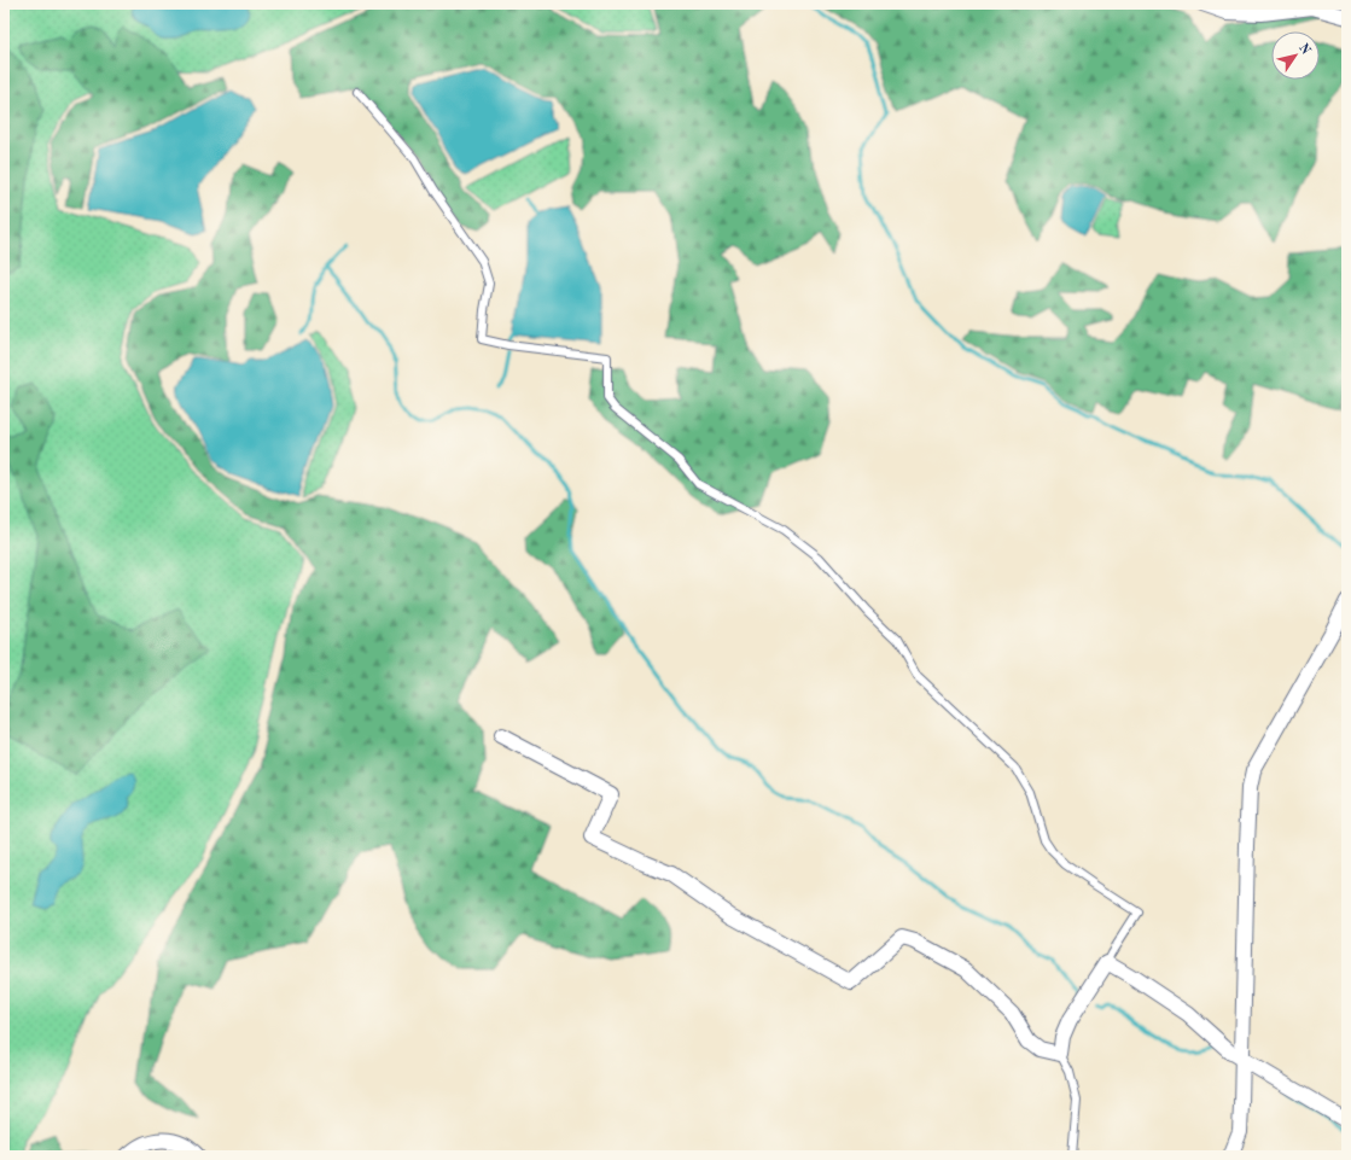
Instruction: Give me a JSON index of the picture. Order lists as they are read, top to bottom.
{
  "north": "top right"
}
